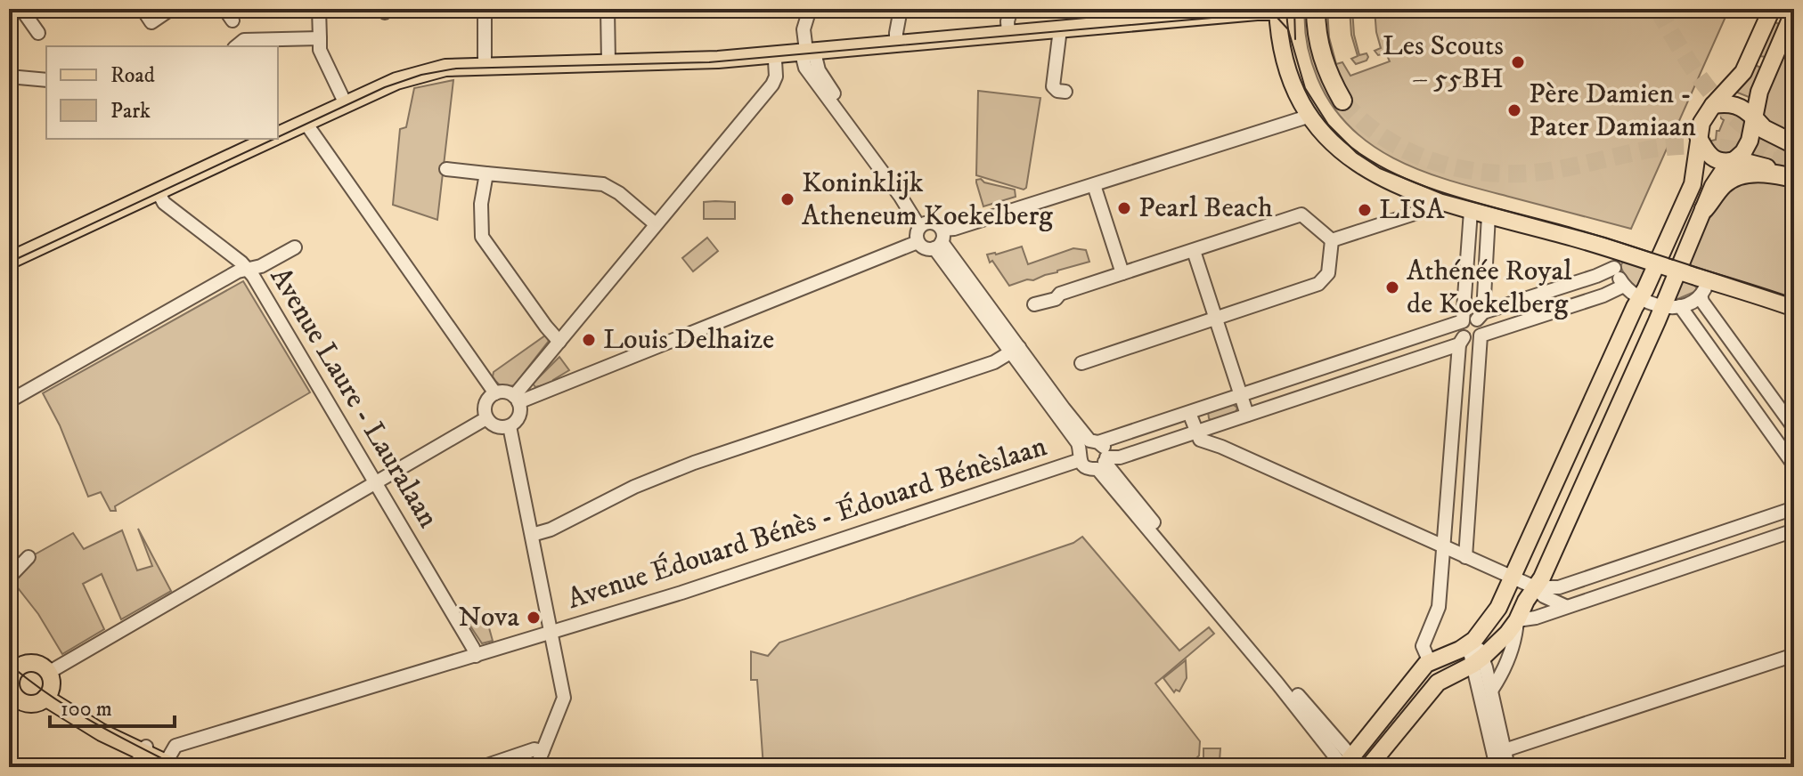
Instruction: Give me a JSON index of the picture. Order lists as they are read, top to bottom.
{
  "streets": {
    "street": ["Avenue Laure - Lauralaan", "Avenue Édouard Bénès - Édouard Bénèslaan"]
  },
  "crossings": [
    ["Avenue Laure - Lauralaan", "Avenue Édouard Bénès - Édouard Bénèslaan"]
  ],
  "places": [
    "Les Scouts – 55BH",
    "Père Damien - Pater Damiaan",
    "Koninklijk Atheneum Koekelberg",
    "Pearl Beach",
    "LISA",
    "Athénée Royal de Koekelberg",
    "Louis Delhaize",
    "Nova"
  ],
  "legend": ["Road", "Park"],
  "scale_bar": "100 m"
}
